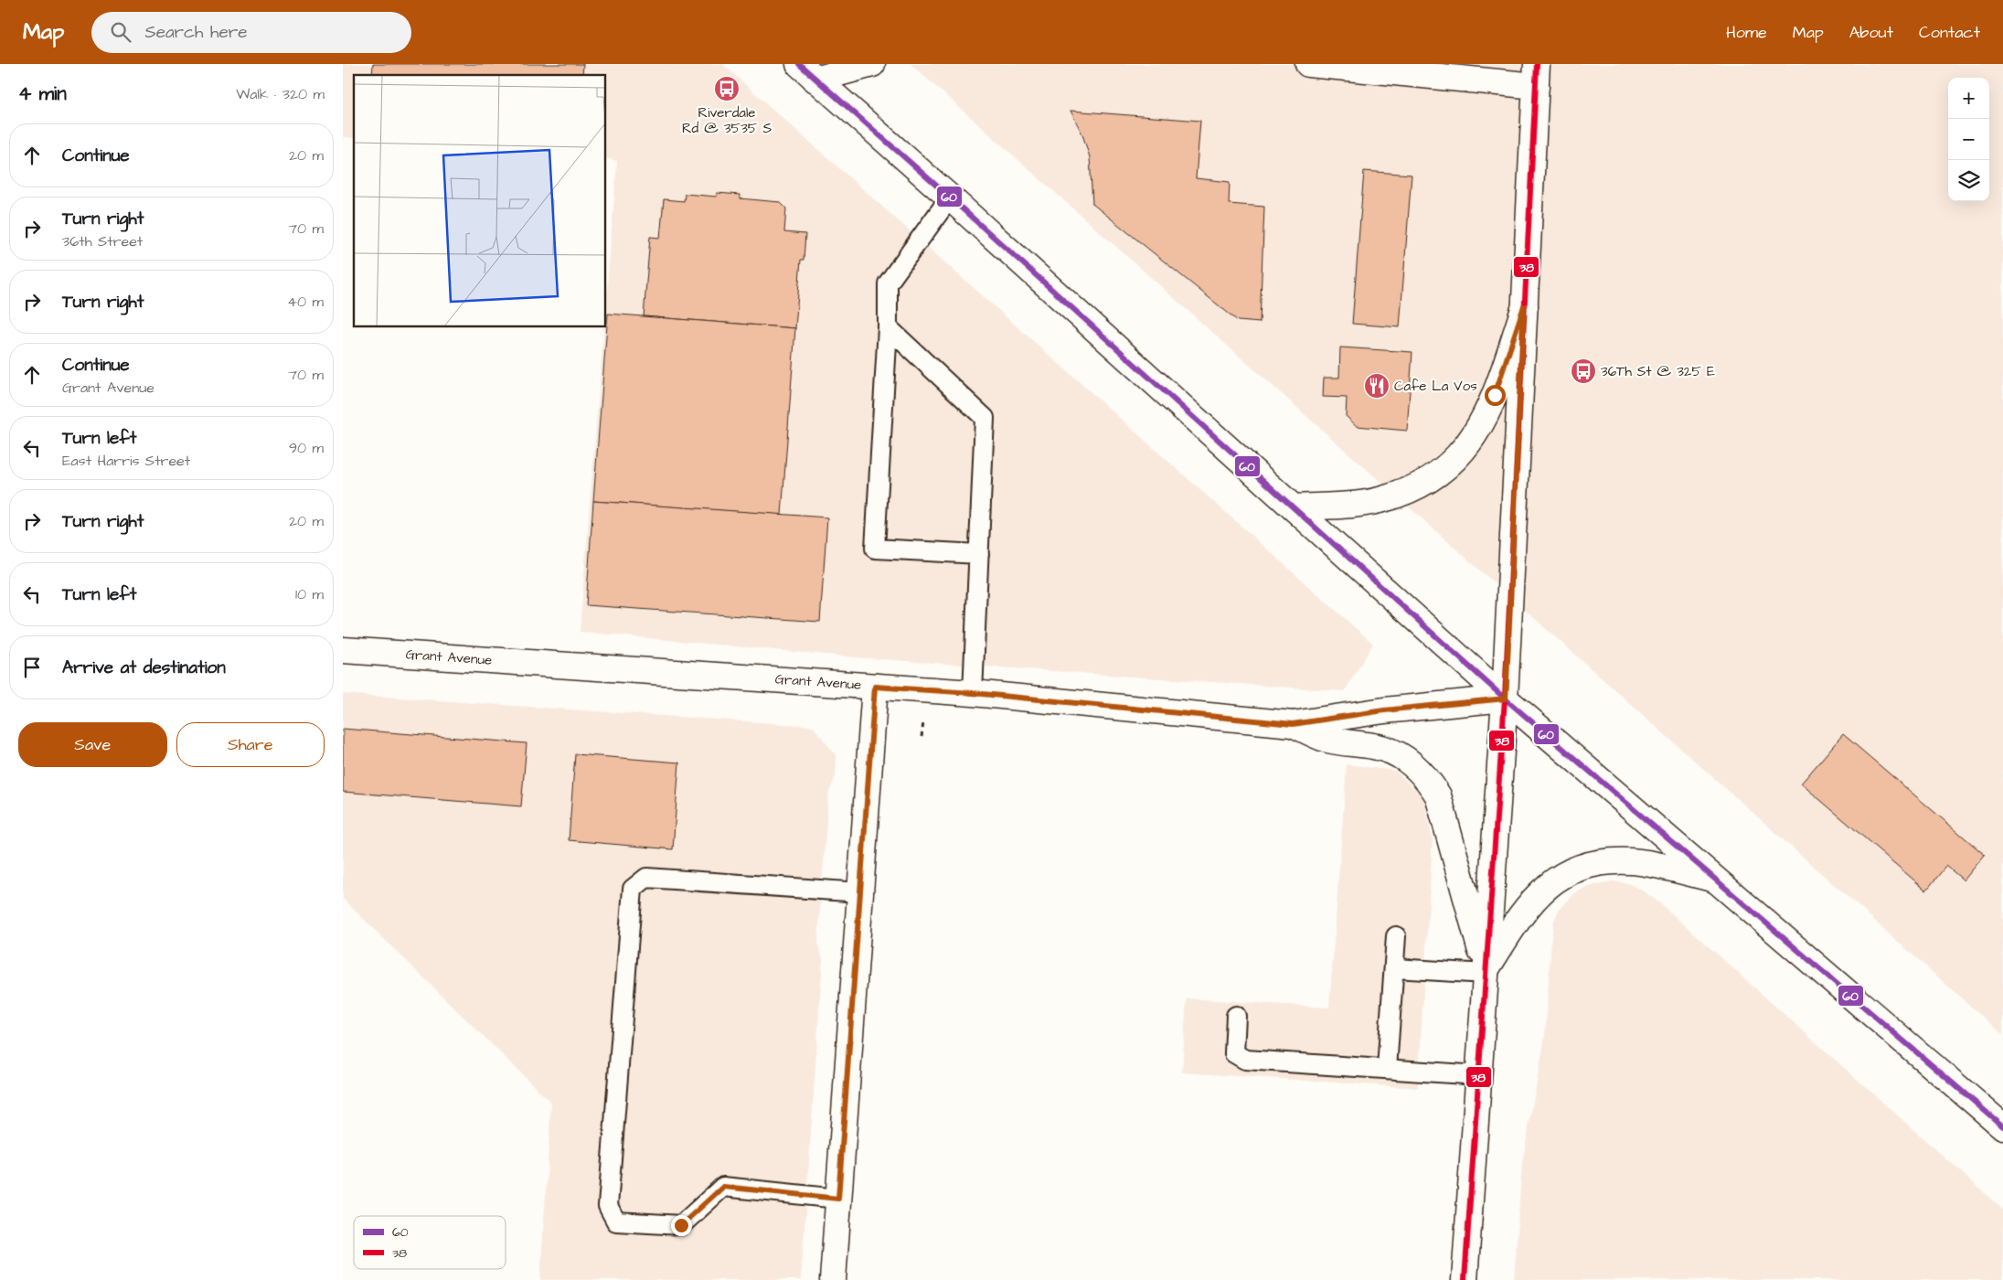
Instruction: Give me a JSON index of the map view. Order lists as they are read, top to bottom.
{
  "streets": {
    "main road": ["Grant Avenue"]
  },
  "places": {
    "bus stop": ["Riverdale Rd @ 3535 S", "36Th St @ 325 E"],
    "restaurant": ["Cafe La Vos"]
  },
  "lines": ["transit line 60", "transit line 38"],
  "legend": ["60", "38"],
  "page": {
    "header": "Map",
    "search": "Search here",
    "nav": [
      "Home",
      "Map",
      "About",
      "Contact"
    ],
    "heading": ["4 min", "Walk · 320 m"],
    "map_buttons": ["+", "−"],
    "list": [
      ["Continue", "20 m"],
      ["Turn right", "36th Street", "70 m"],
      ["Turn right", "40 m"],
      ["Continue", "Grant Avenue", "70 m"],
      ["Turn left", "East Harris Street", "90 m"],
      ["Turn right", "20 m"],
      ["Turn left", "10 m"],
      "Arrive at destination"
    ],
    "buttons": ["Save", "Share"]
  }
}
